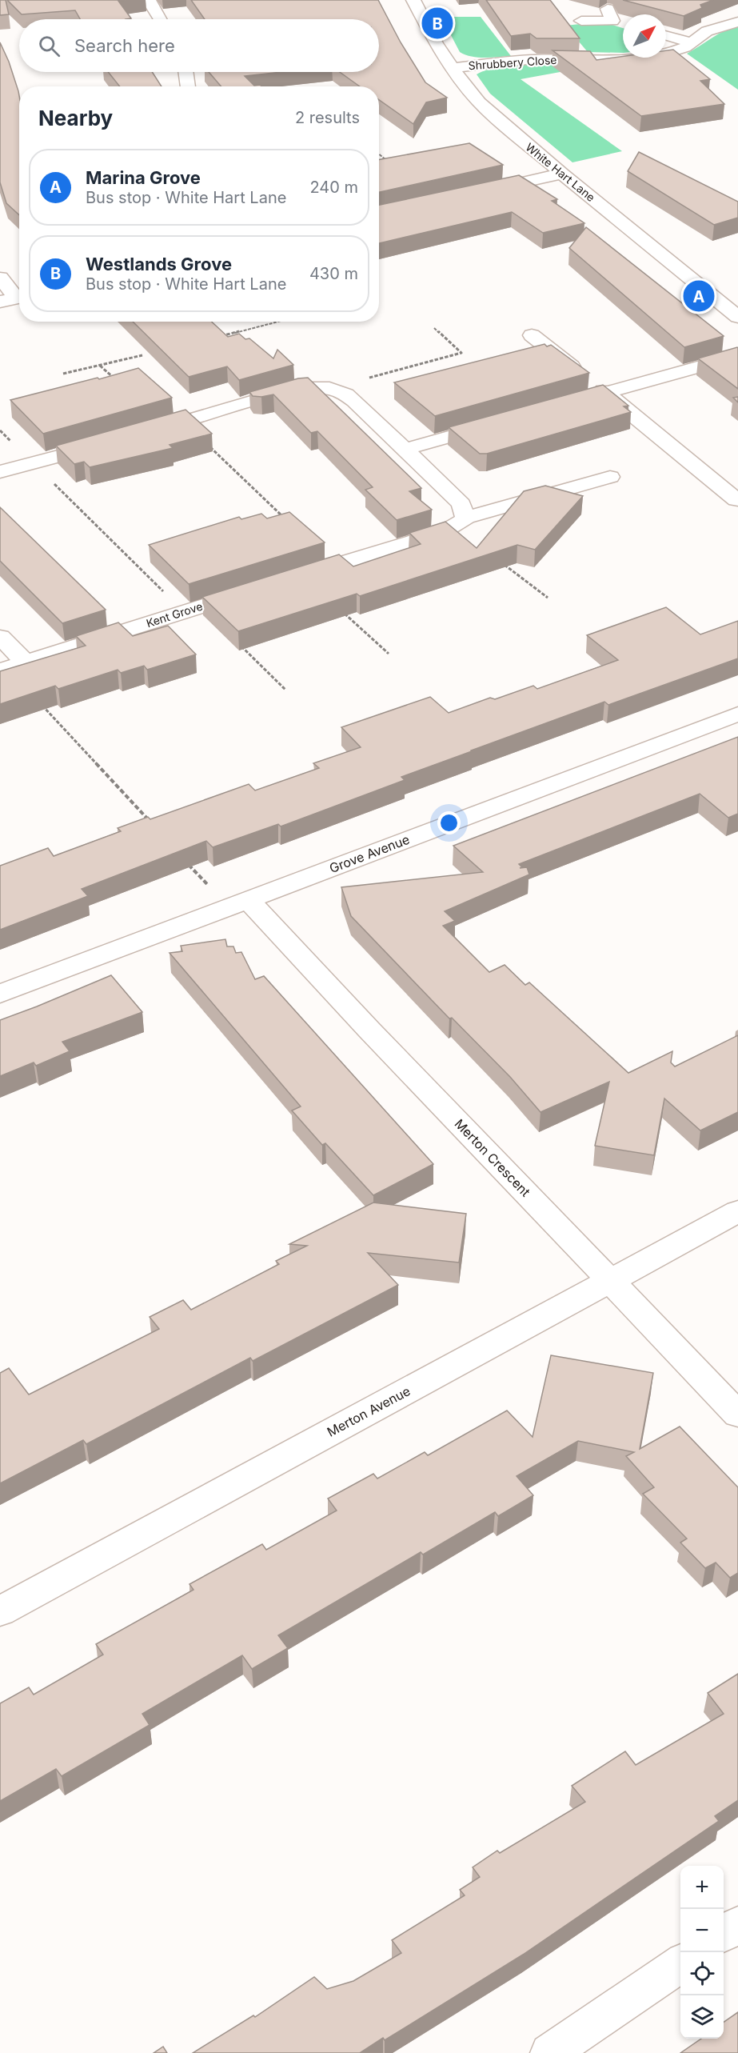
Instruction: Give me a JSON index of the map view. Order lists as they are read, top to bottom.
{
  "streets": {
    "street": [
      "Shrubbery Close",
      "White Hart Lane",
      "Kent Grove",
      "Grove Avenue",
      "Merton Crescent",
      "Merton Avenue"
    ]
  },
  "crossings": [
    ["Shrubbery Close", "White Hart Lane"],
    ["Grove Avenue", "Merton Crescent"],
    ["Merton Crescent", "Merton Avenue"]
  ],
  "north": "top right",
  "page": {
    "pins": ["B", "A"],
    "search": "Search here",
    "heading": ["Nearby", "2 results"],
    "list": [
      {
        "mark": "A",
        "name": "Marina Grove",
        "note": "Bus stop · White Hart Lane",
        "value": "240 m"
      },
      {
        "mark": "B",
        "name": "Westlands Grove",
        "note": "Bus stop · White Hart Lane",
        "value": "430 m"
      }
    ],
    "map_buttons": ["+", "−"]
  }
}
